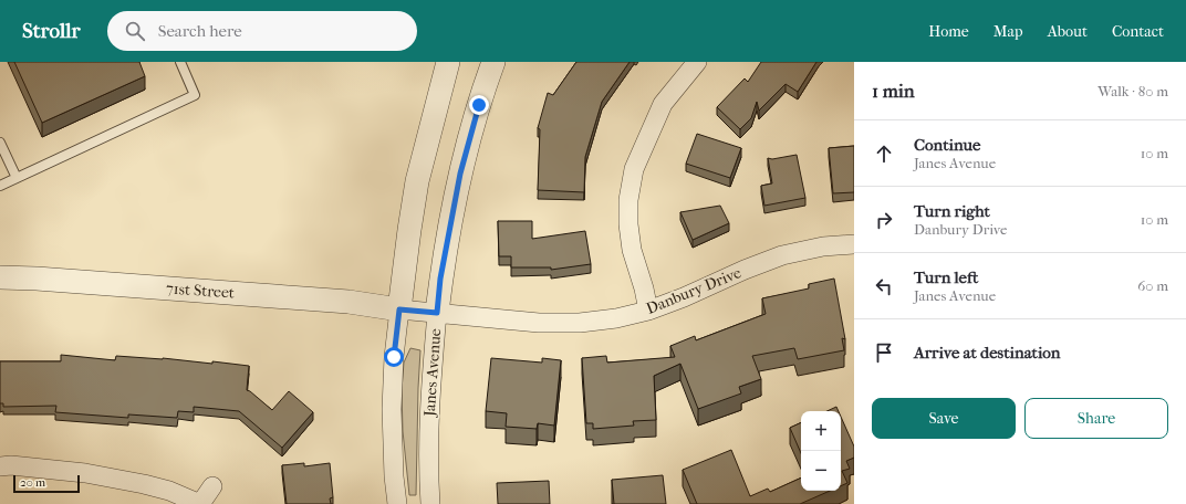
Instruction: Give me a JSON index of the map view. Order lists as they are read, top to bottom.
{
  "streets": {
    "street": ["71st Street", "Danbury Drive", "Janes Avenue"]
  },
  "crossings": [
    ["71st Street", "Danbury Drive"],
    ["Danbury Drive", "Janes Avenue"]
  ],
  "scale_bar": "20 m",
  "page": {
    "header": "Strollr",
    "search": "Search here",
    "nav": [
      "Home",
      "Map",
      "About",
      "Contact"
    ],
    "heading": ["1 min", "Walk · 80 m"],
    "list": [
      ["Continue", "Janes Avenue", "10 m"],
      ["Turn right", "Danbury Drive", "10 m"],
      ["Turn left", "Janes Avenue", "60 m"],
      "Arrive at destination"
    ],
    "buttons": ["Save", "Share"],
    "map_buttons": ["+", "−"],
    "scale": "20 m"
  }
}
